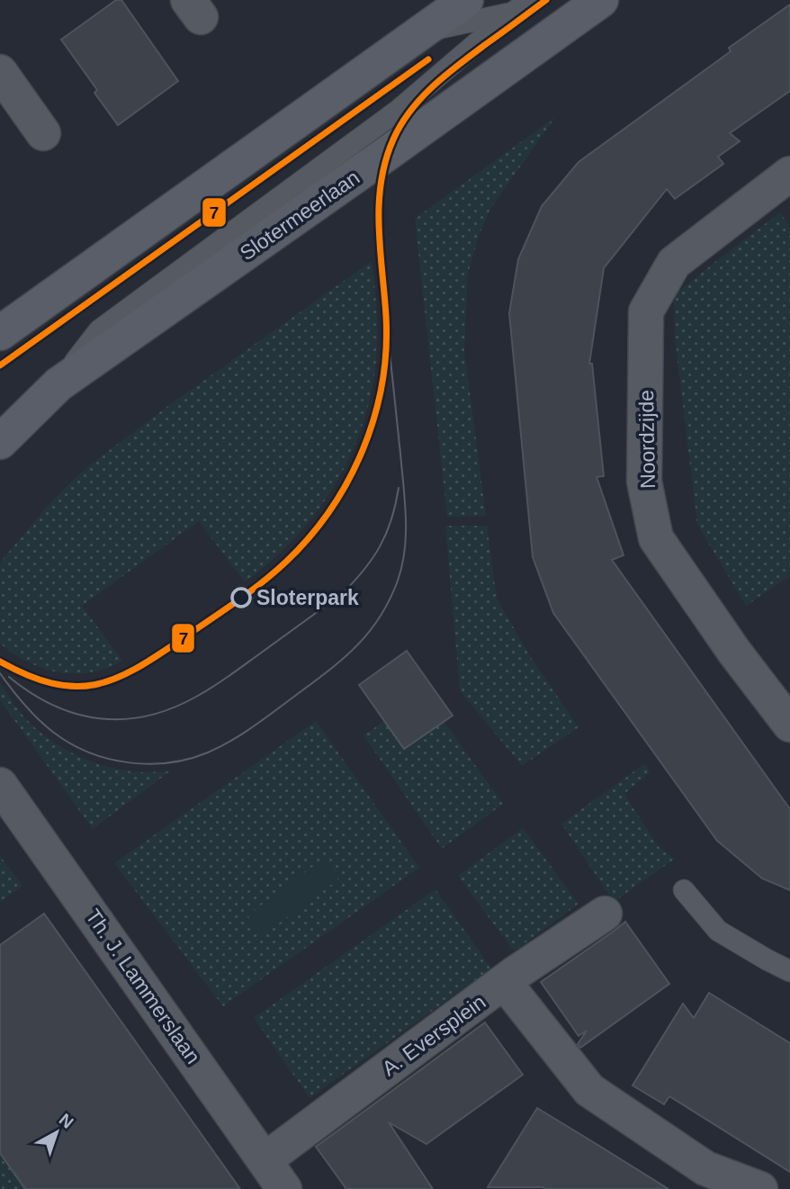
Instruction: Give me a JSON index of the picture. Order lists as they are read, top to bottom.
{
  "streets": {
    "main road": ["Slotermeerlaan"],
    "street": ["Noordzijde", "Th. J. Lammerslaan", "A. Eversplein"]
  },
  "crossings": [
    ["Th. J. Lammerslaan", "A. Eversplein"]
  ],
  "places": ["Sloterpark"],
  "lines": ["transit line 7"],
  "north": "top right"
}
